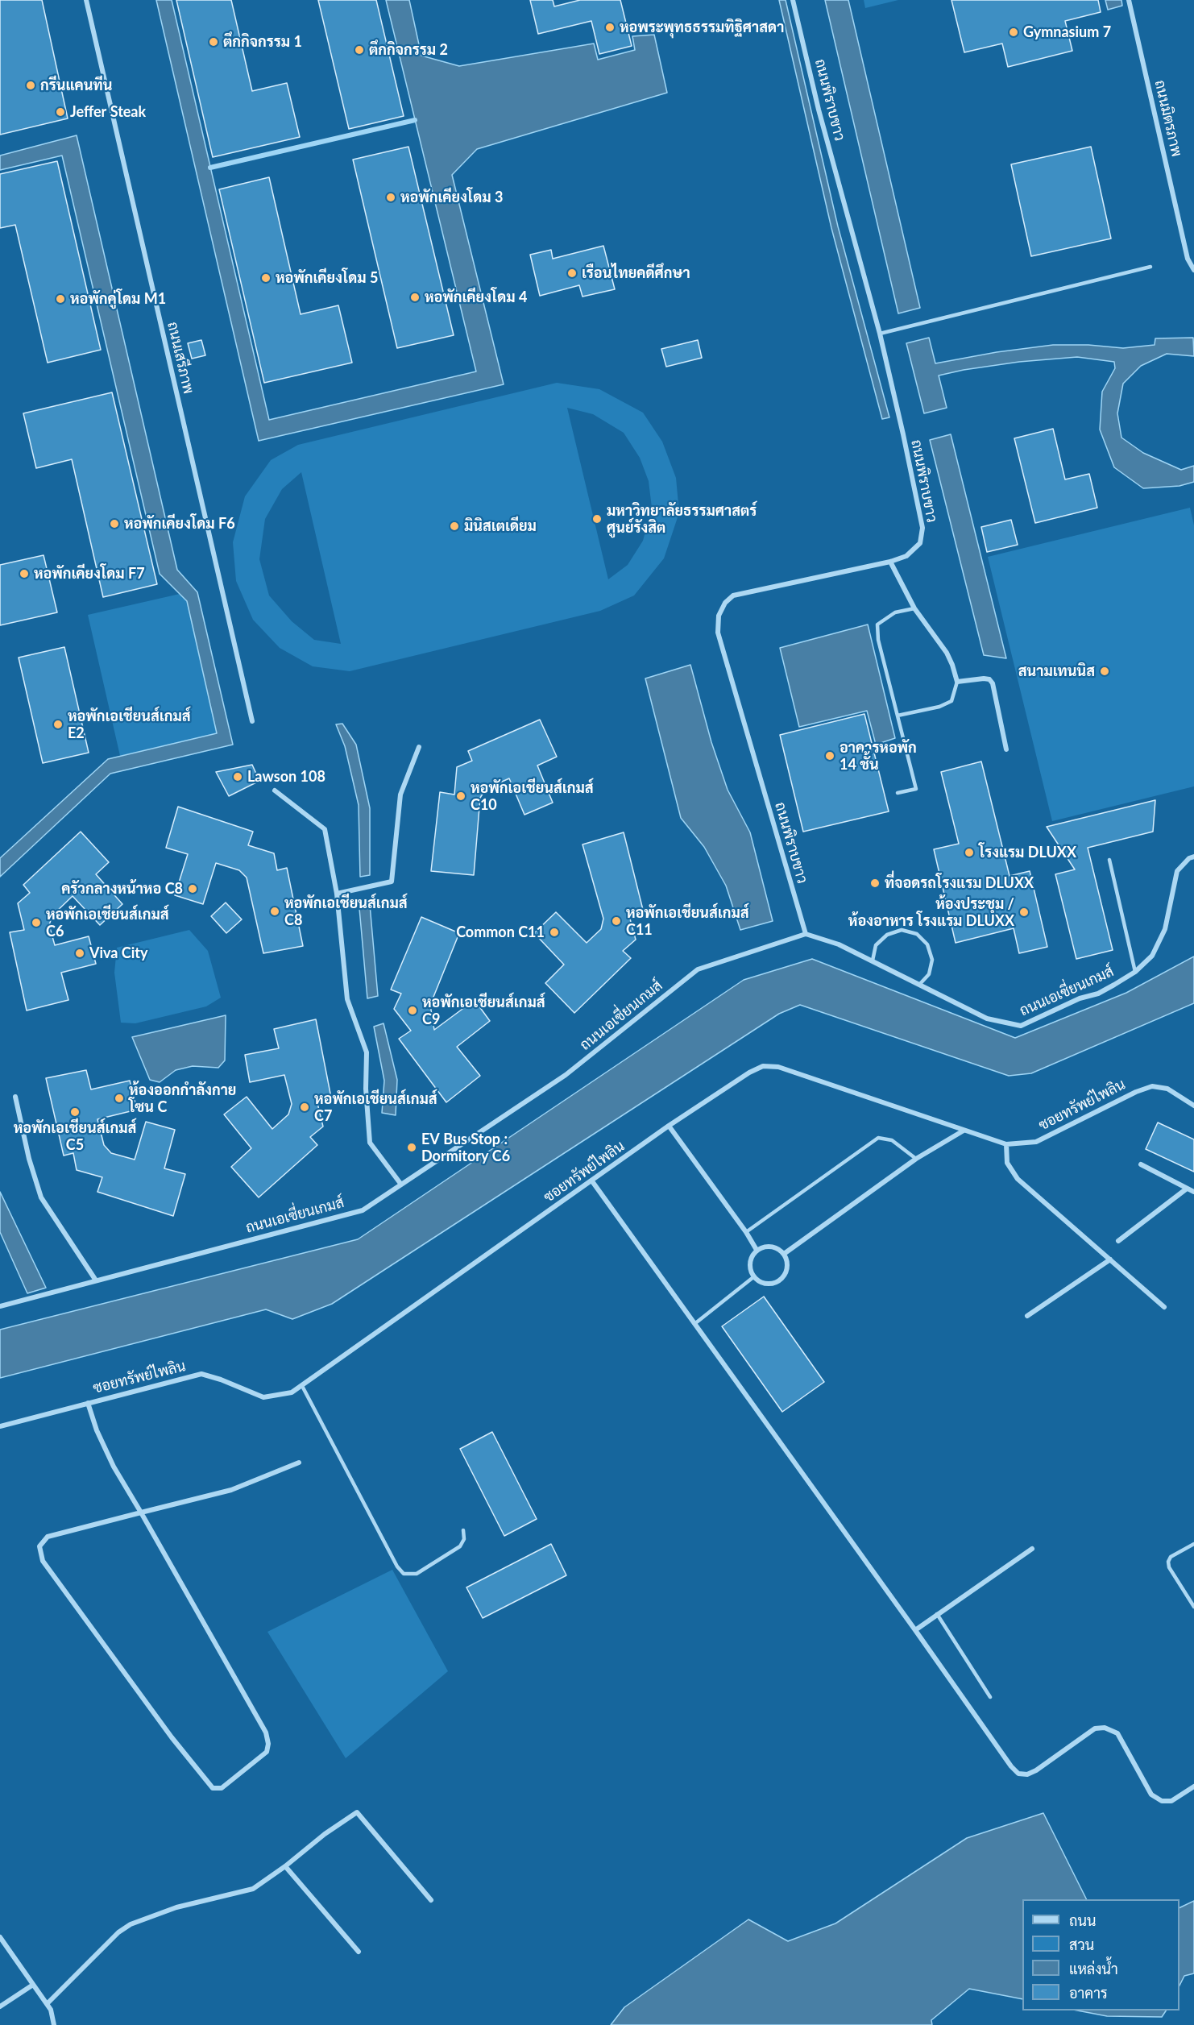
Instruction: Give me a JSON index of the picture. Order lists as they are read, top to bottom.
{
  "streets": {
    "street": [
      "ถนนพิราบขาว",
      "ถนนมิตรภาพ",
      "ถนนเสรีภาพ",
      "ถนนเอเซี่ยนเกมส์",
      "ซอยทรัพย์ไพลิน"
    ]
  },
  "crossings": [
    ["ถนนพิราบขาว", "ถนนเอเซี่ยนเกมส์"]
  ],
  "places": [
    "หอพระพุทธธรรมทิฐิศาสดา",
    "Gymnasium 7",
    "ตึกกิจกรรม 1",
    "ตึกกิจกรรม 2",
    "กรีนแคนทีน",
    "Jeffer Steak",
    "หอพักเคียงโดม 3",
    "เรือนไทยคดีศึกษา",
    "หอพักเคียงโดม 5",
    "หอพักเคียงโดม 4",
    "หอพักคู่โดม M1",
    "มหาวิทยาลัยธรรมศาสตร์ ศูนย์รังสิต",
    "หอพักเคียงโดม F6",
    "มินิสเตเดียม",
    "หอพักเคียงโดม F7",
    "สนามเทนนิส",
    "หอพักเอเชียนส์เกมส์ E2",
    "อาคารหอพัก 14 ชั้น",
    "Lawson 108",
    "หอพักเอเชียนส์เกมส์ C10",
    "โรงแรม DLUXX",
    "ที่จอดรถโรงแรม DLUXX",
    "ครัวกลางหน้าหอ C8",
    "หอพักเอเชียนส์เกมส์ C8",
    "ห้องประชุม / ห้องอาหาร โรงแรม DLUXX",
    "หอพักเอเชียนส์เกมส์ C11",
    "หอพักเอเชียนส์เกมส์ C6",
    "Common C11",
    "Viva City",
    "หอพักเอเชียนส์เกมส์ C9",
    "ห้องออกกำลังกาย โซน C",
    "หอพักเอเชียนส์เกมส์ C7",
    "หอพักเอเชียนส์เกมส์ C5",
    "EV Bus Stop : Dormitory C6"
  ],
  "legend": [
    "ถนน",
    "สวน",
    "แหล่งน้ำ",
    "อาคาร"
  ]
}
